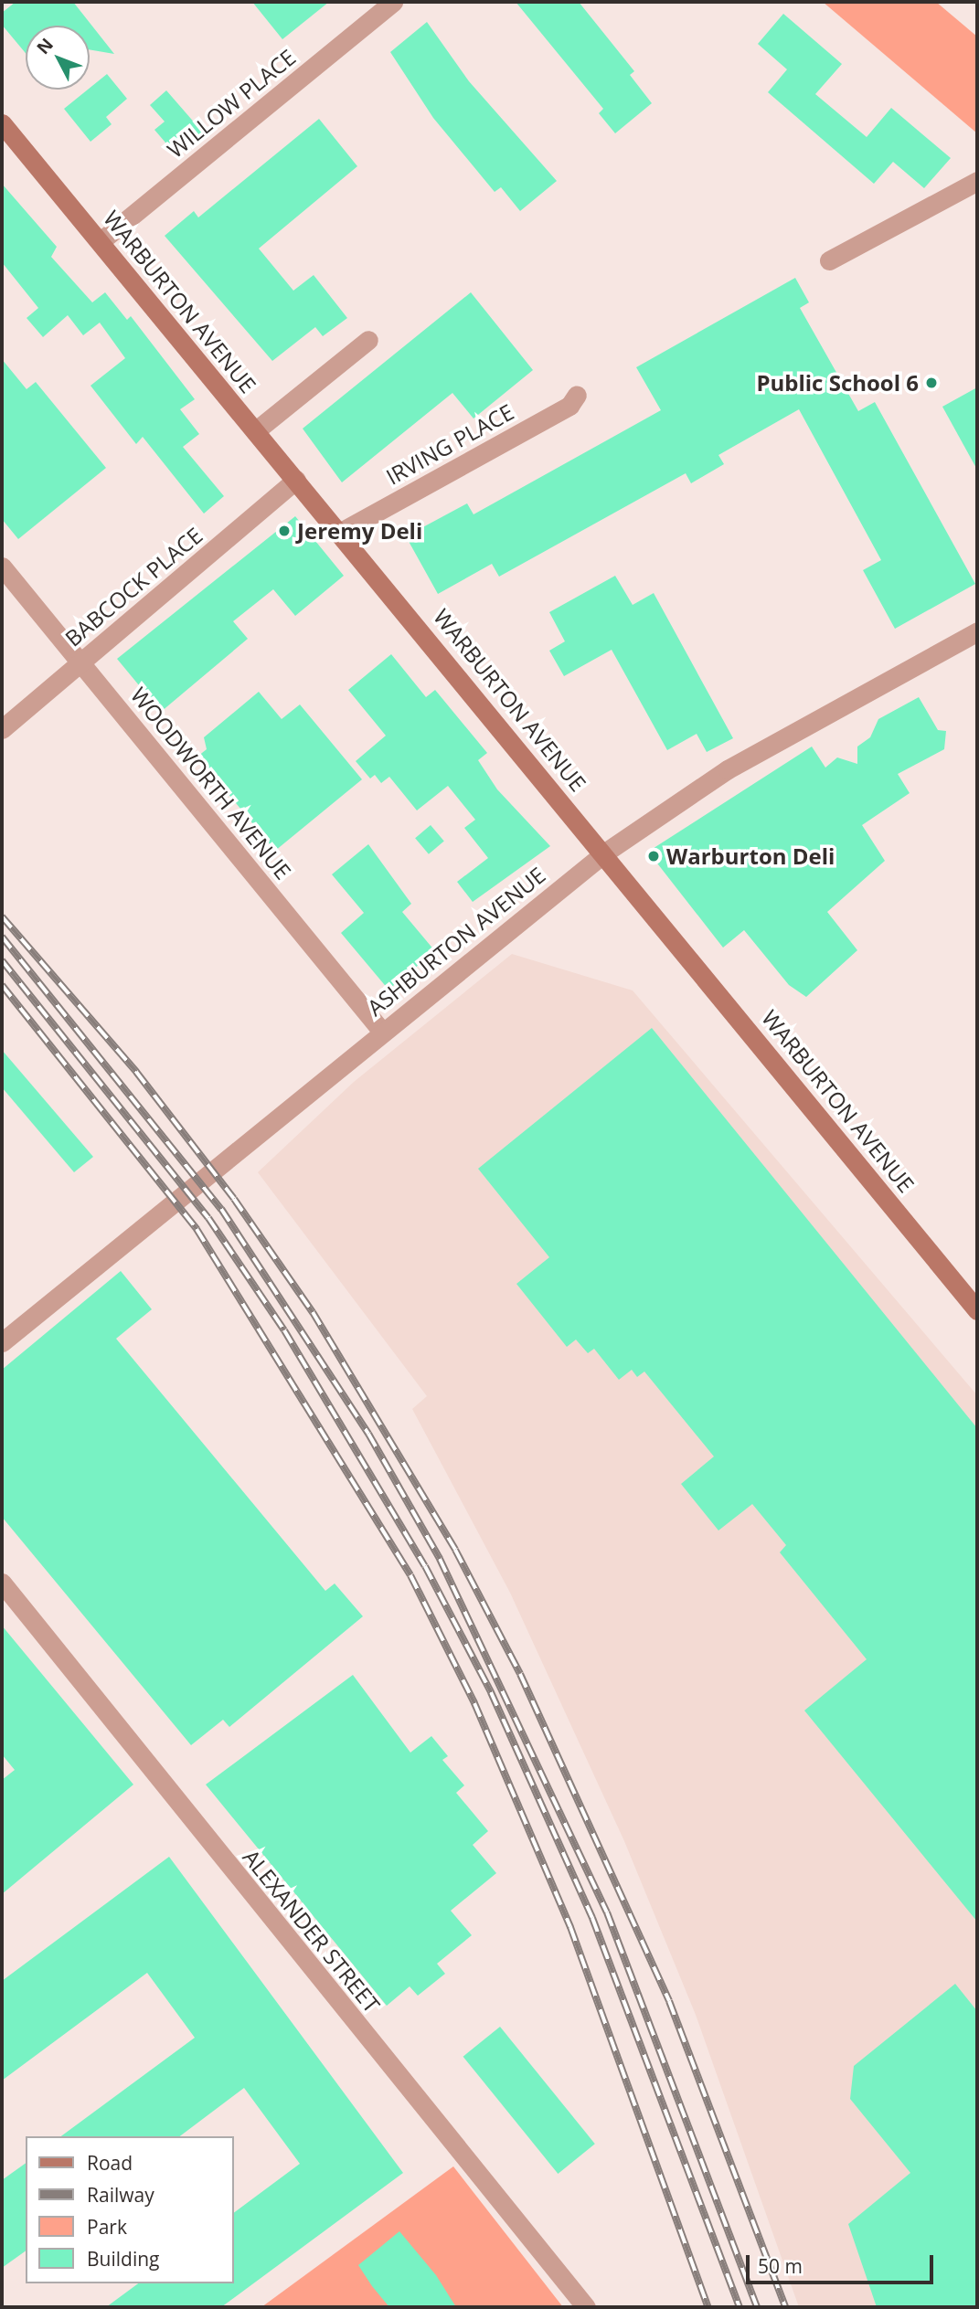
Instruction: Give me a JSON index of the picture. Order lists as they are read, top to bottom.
{
  "streets": {
    "street": [
      "WILLOW PLACE",
      "WARBURTON AVENUE",
      "IRVING PLACE",
      "BABCOCK PLACE",
      "WOODWORTH AVENUE",
      "ASHBURTON AVENUE",
      "ALEXANDER STREET"
    ]
  },
  "crossings": [
    ["WILLOW PLACE", "WARBURTON AVENUE"],
    ["WARBURTON AVENUE", "IRVING PLACE"],
    ["WARBURTON AVENUE", "BABCOCK PLACE"],
    ["WARBURTON AVENUE", "ASHBURTON AVENUE"],
    ["BABCOCK PLACE", "WOODWORTH AVENUE"],
    ["WOODWORTH AVENUE", "ASHBURTON AVENUE"]
  ],
  "places": ["Public School 6", "Jeremy Deli", "Warburton Deli"],
  "legend": [
    "Road",
    "Railway",
    "Park",
    "Building"
  ],
  "scale_bar": "50 m",
  "north": "top left"
}
